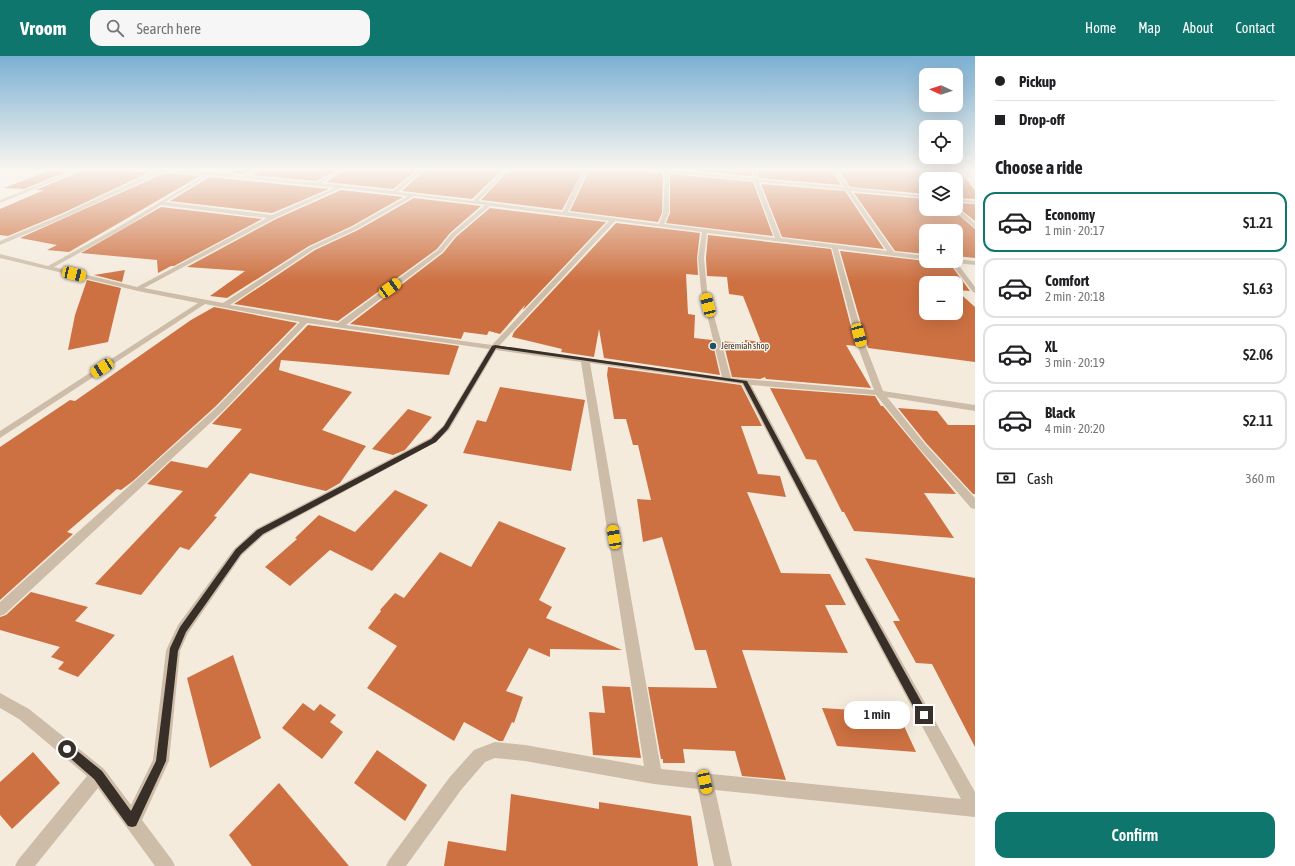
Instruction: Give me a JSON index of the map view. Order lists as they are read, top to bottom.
{
  "places": ["Jeremiah shop"],
  "north": "left",
  "page": {
    "header": "Vroom",
    "search": "Search here",
    "nav": [
      "Home",
      "Map",
      "About",
      "Contact"
    ],
    "banner": ["Pickup", "Drop-off"],
    "map_buttons": ["+", "−"],
    "heading": "Choose a ride",
    "list": [
      {
        "name": "Economy",
        "note": "1 min · 20:17",
        "value": "$1.21"
      },
      {
        "name": "Comfort",
        "note": "2 min · 20:18",
        "value": "$1.63"
      },
      {
        "name": "XL",
        "note": "3 min · 20:19",
        "value": "$2.06"
      },
      {
        "name": "Black",
        "note": "4 min · 20:20",
        "value": "$2.11"
      }
    ],
    "pay": ["Cash", "360 m"],
    "bubble": "1 min",
    "buttons": "Confirm"
  }
}
